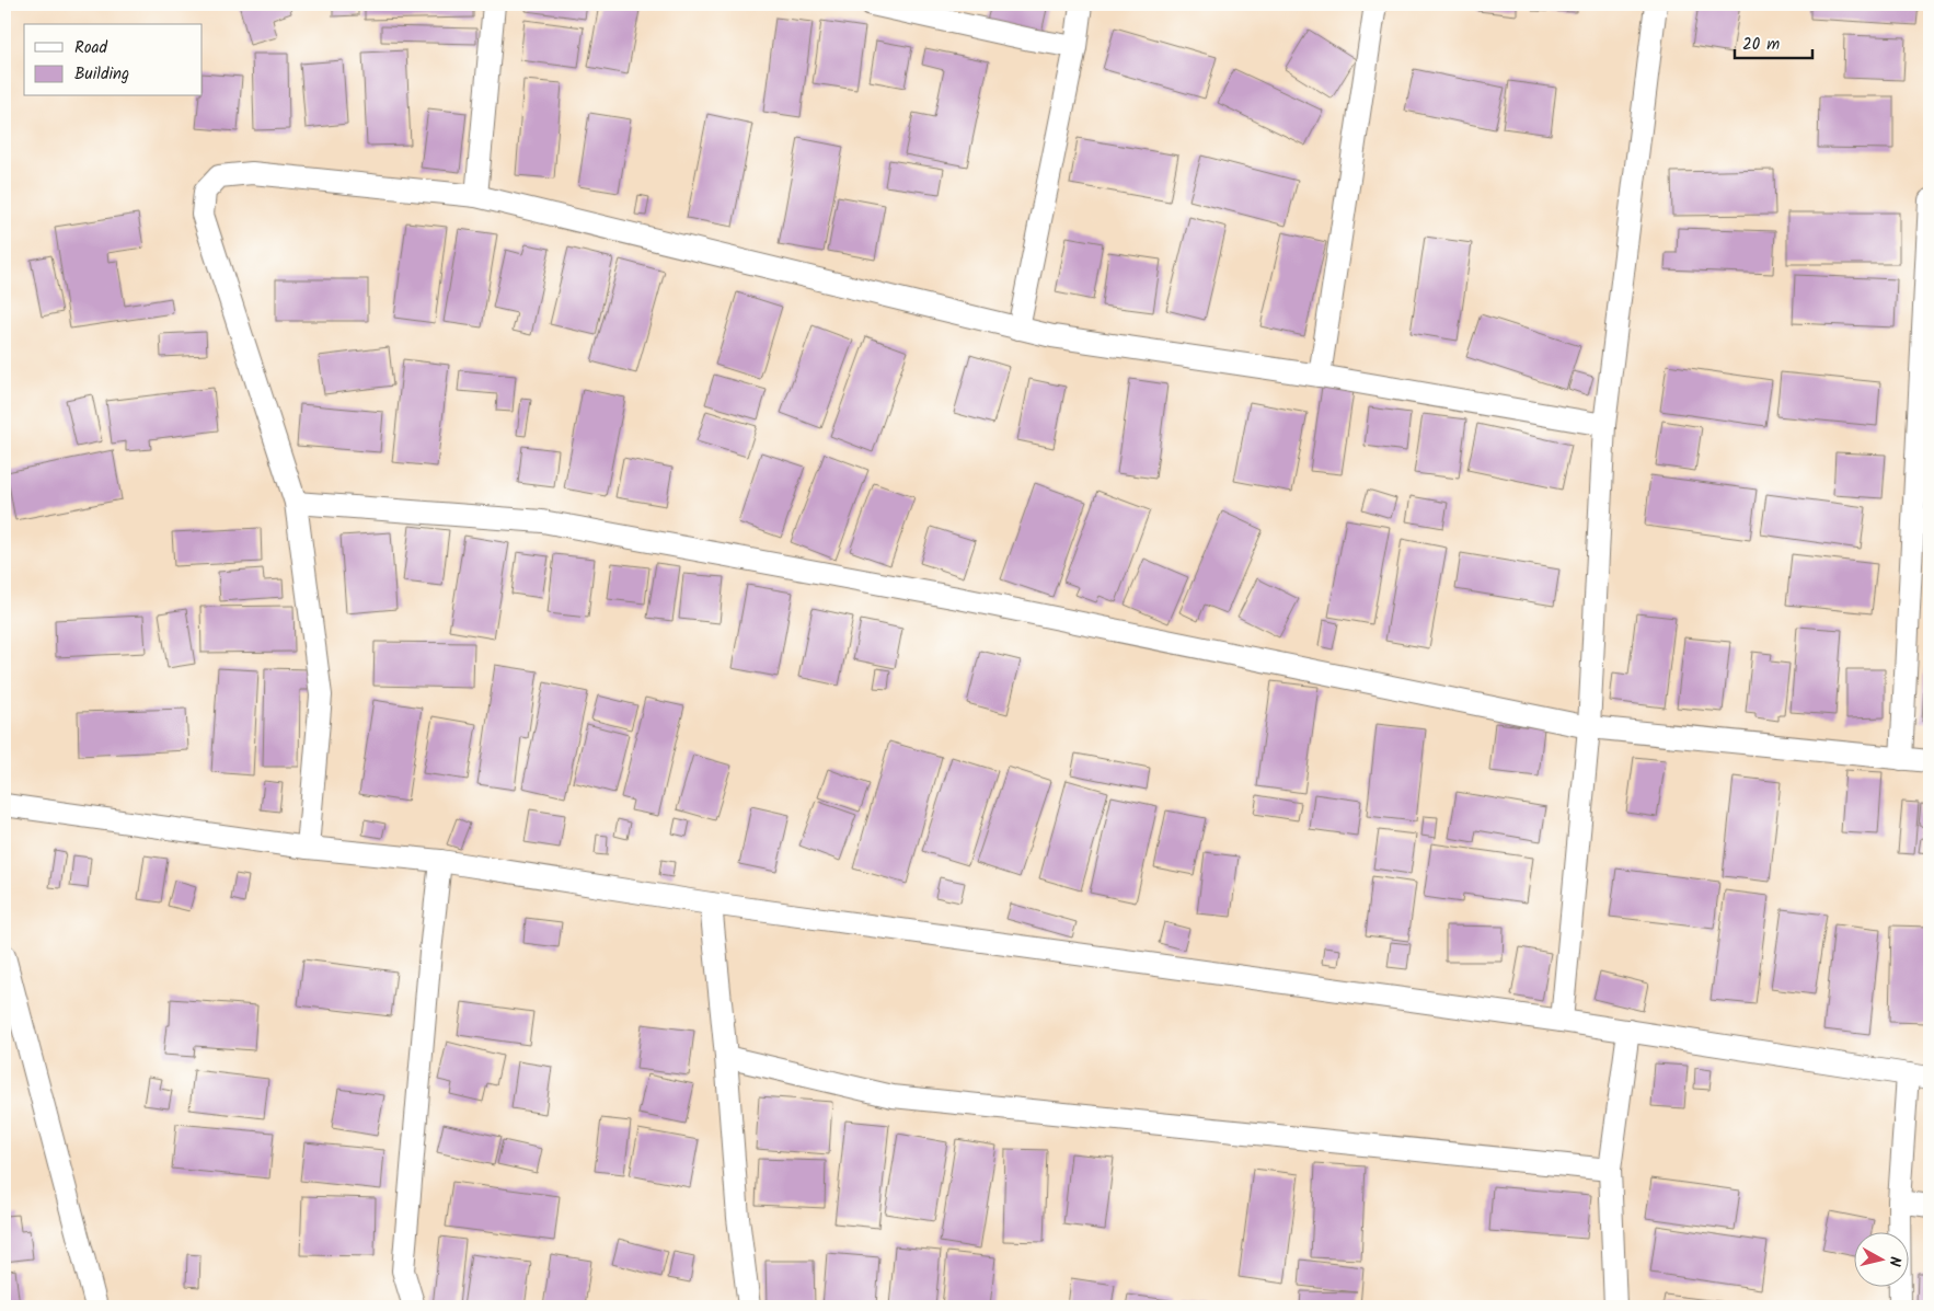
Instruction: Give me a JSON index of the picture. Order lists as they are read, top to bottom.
{
  "legend": ["Road", "Building"],
  "scale_bar": "20 m",
  "north": "right"
}
